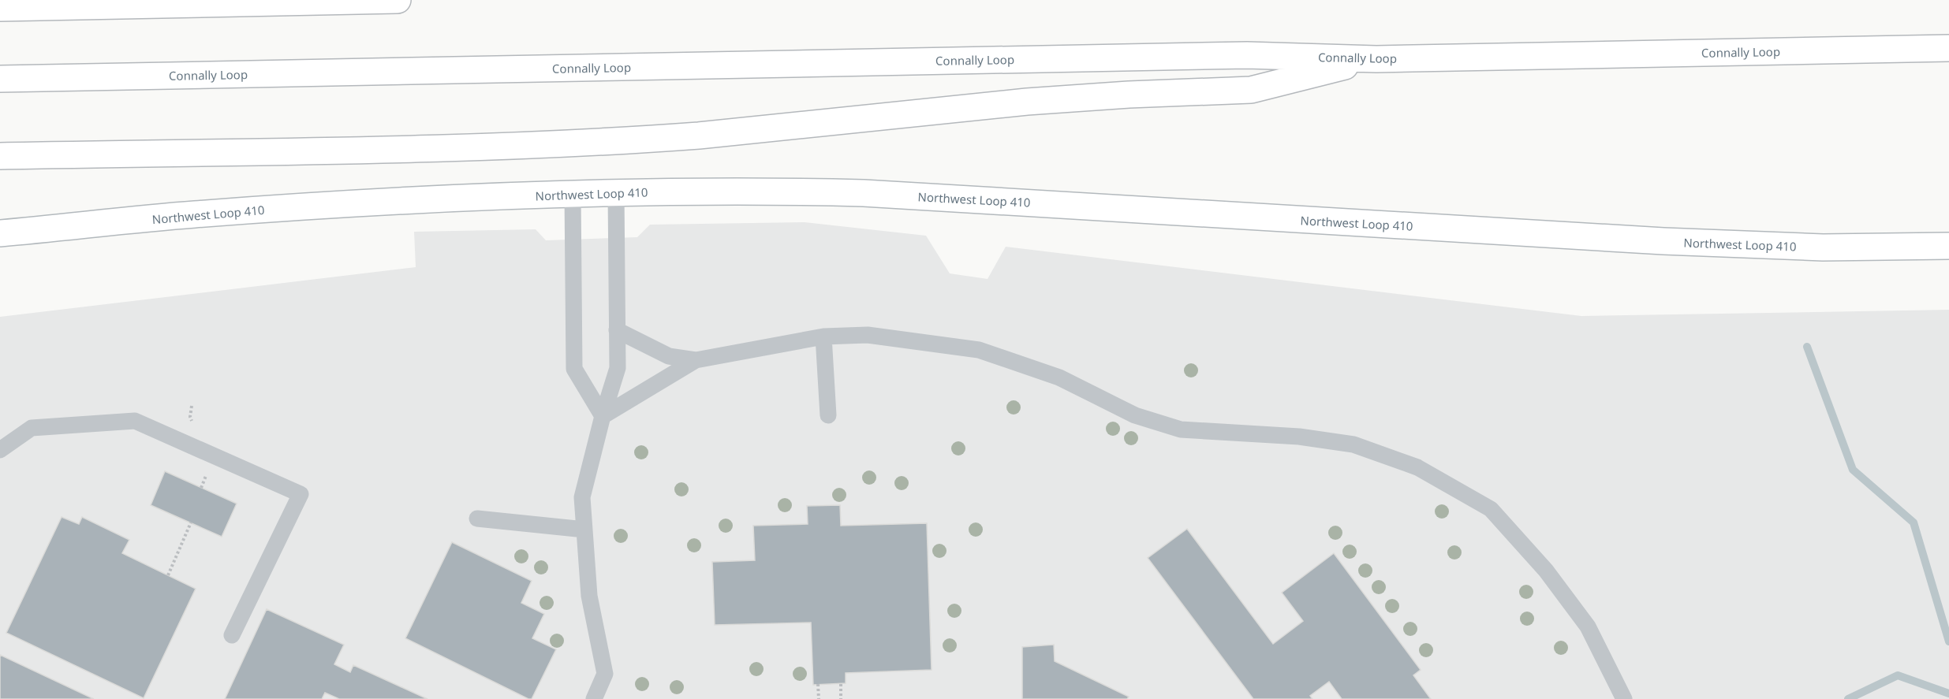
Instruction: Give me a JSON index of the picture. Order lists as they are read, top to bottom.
{
  "streets": {
    "main road": ["Connally Loop", "Northwest Loop 410"]
  }
}
